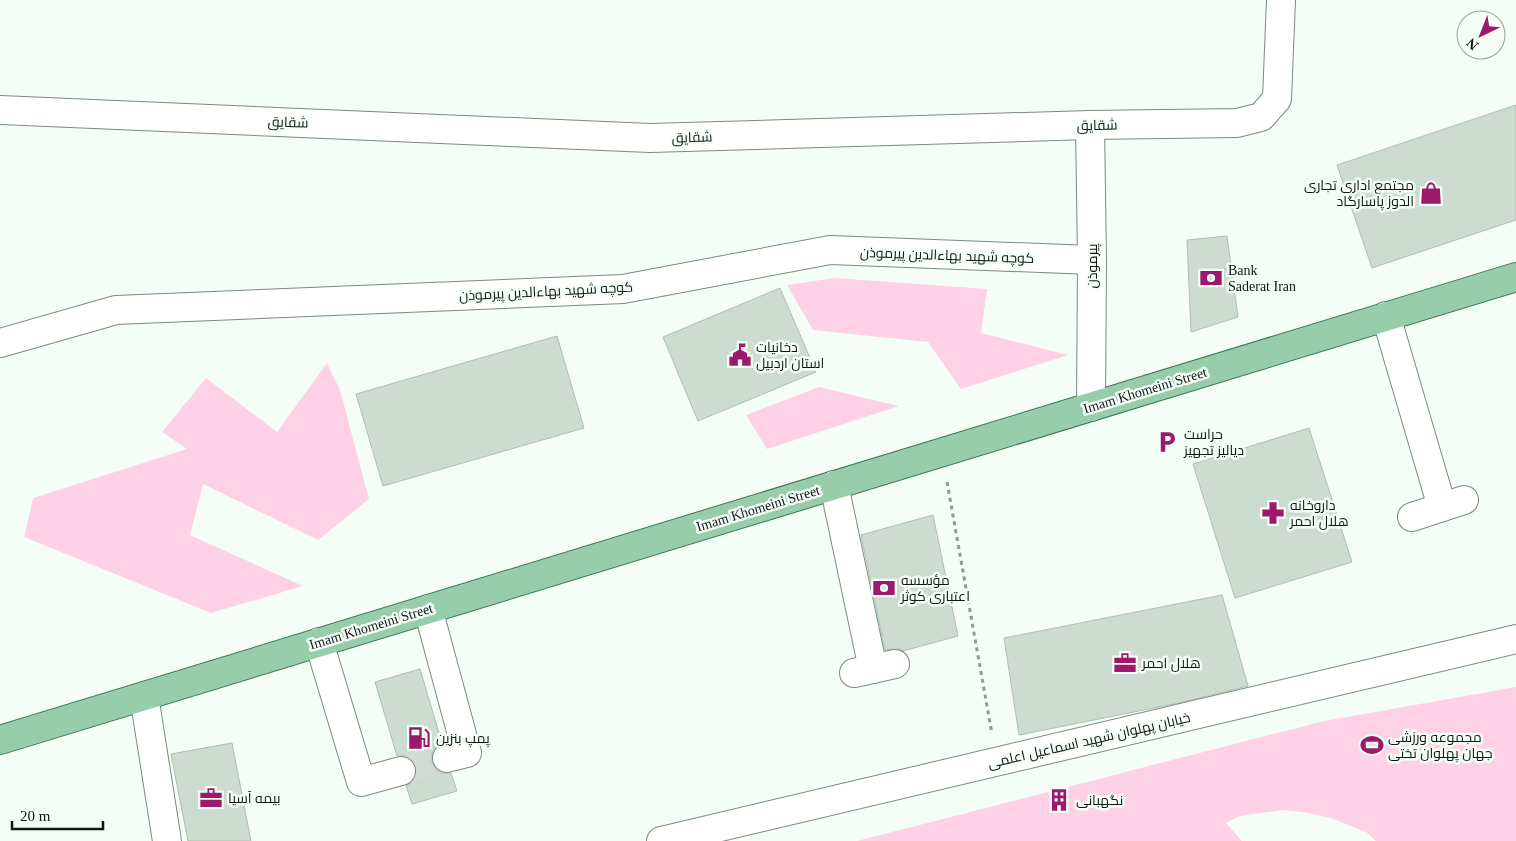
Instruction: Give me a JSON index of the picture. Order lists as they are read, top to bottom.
{
  "streets": {
    "main road": ["Imam Khomeini Street"],
    "street": [
      "شقایق",
      "کوچه شهید بهاءالدین پیرموذن",
      "پیرموذن",
      "خیابان پهلوان شهید اسماعیل اعلمی"
    ]
  },
  "crossings": [
    ["شقایق", "پیرموذن"],
    ["کوچه شهید بهاءالدین پیرموذن", "پیرموذن"],
    ["پیرموذن", "Imam Khomeini Street"]
  ],
  "places": {
    "shop": ["مجتمع اداری تجاری الدوز پاسارگاد"],
    "bank": ["Bank Saderat Iran", "مؤسسه اعتباری کوثر"],
    "public building": ["دخانیات استان اردبیل"],
    "parking": ["حراست دیالیز تجهیز"],
    "pharmacy": ["داروخانه هلال احمر"],
    "office": ["هلال احمر", "بیمه آسیا"],
    "fuel station": ["پمپ بنزین"],
    "sports": ["مجموعه ورزشی جهان پهلوان تختی"],
    "building": ["نگهبانی"]
  },
  "scale_bar": "20 m",
  "north": "bottom left"
}
